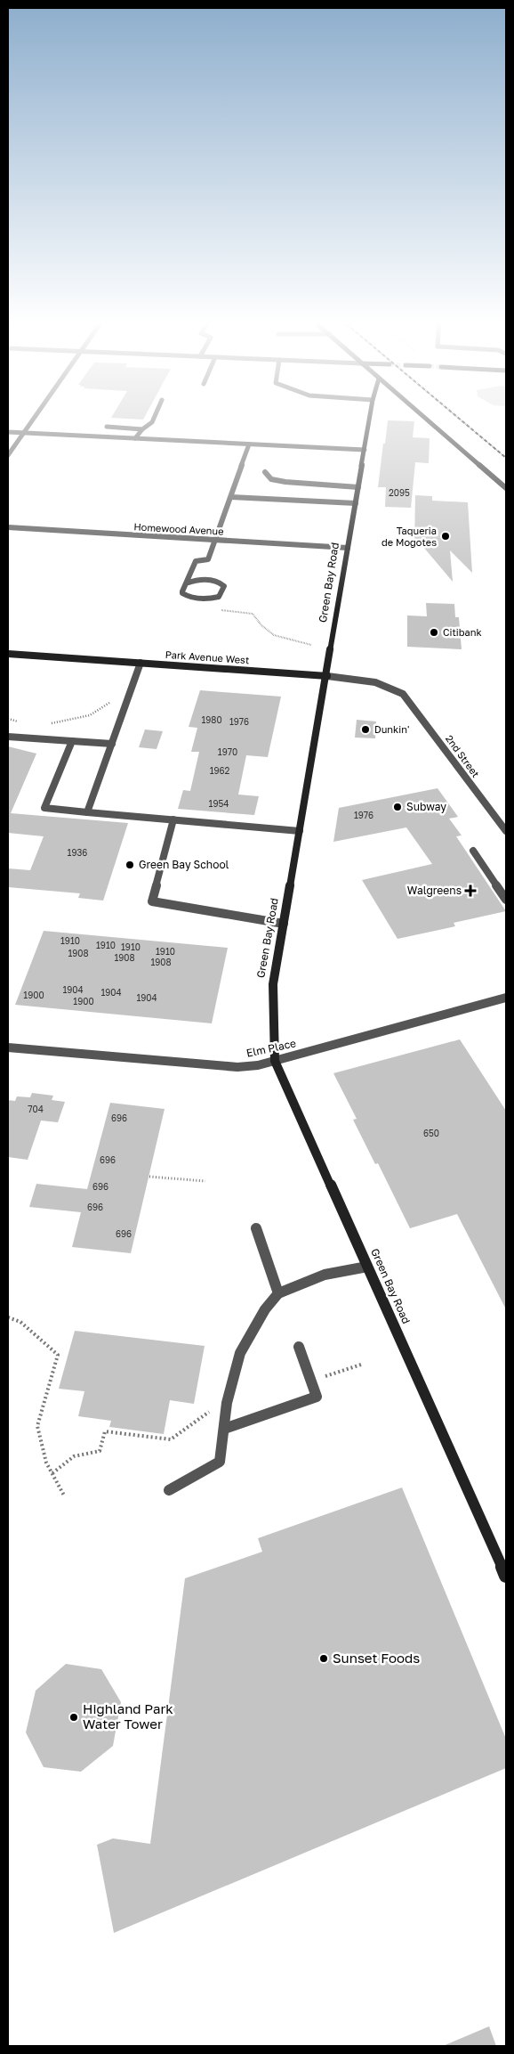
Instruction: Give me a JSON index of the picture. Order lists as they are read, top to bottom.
{
  "streets": {
    "main road": ["Green Bay Road", "Park Avenue West"],
    "street": ["Homewood Avenue", "2nd Street", "Elm Place"]
  },
  "crossings": [
    ["Homewood Avenue", "Green Bay Road"],
    ["Green Bay Road", "Park Avenue West"],
    ["Green Bay Road", "Elm Place"],
    ["Park Avenue West", "2nd Street"]
  ],
  "places": {
    "other": [
      "Taqueria de Mogotes",
      "Citibank",
      "Dunkin'",
      "Subway",
      "Green Bay School",
      "Sunset Foods",
      "Highland Park Water Tower"
    ],
    "health": ["Walgreens"]
  },
  "house_numbers": [
    "2095",
    "1980",
    "1976",
    "1970",
    "1962",
    "1954",
    "1976",
    "1936",
    "1910",
    "1910",
    "1910",
    "1910",
    "1908",
    "1908",
    "1908",
    "1904",
    "1904",
    "1900",
    "1904",
    "1900",
    "704",
    "696",
    "650",
    "696",
    "696",
    "696",
    "696"
  ]
}
